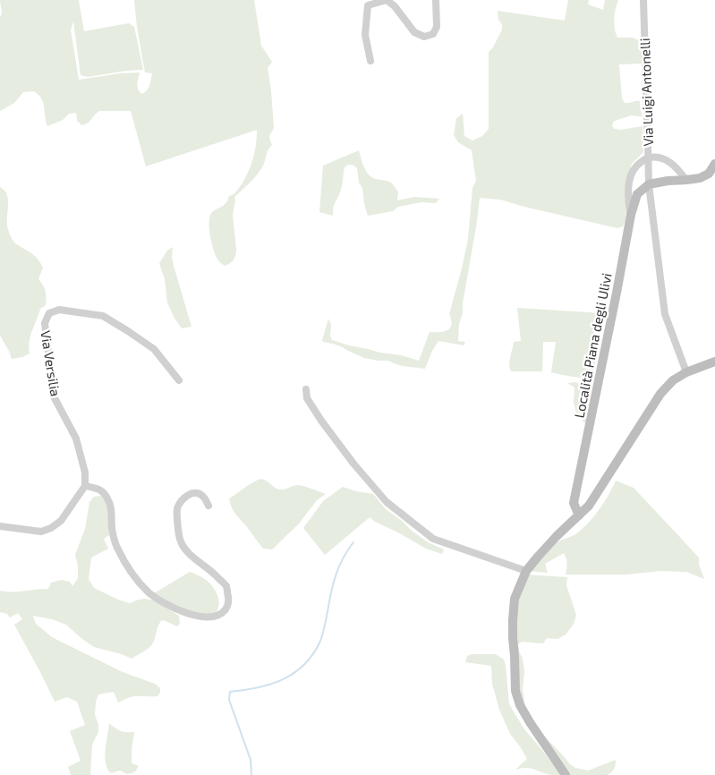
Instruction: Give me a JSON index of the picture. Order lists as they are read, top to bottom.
{
  "streets": {
    "main road": ["Località Piana degli Ulivi"],
    "street": ["Via Luigi Antonelli", "Via Versilia"]
  },
  "crossings": [
    ["Via Luigi Antonelli", "Località Piana degli Ulivi"]
  ]
}
